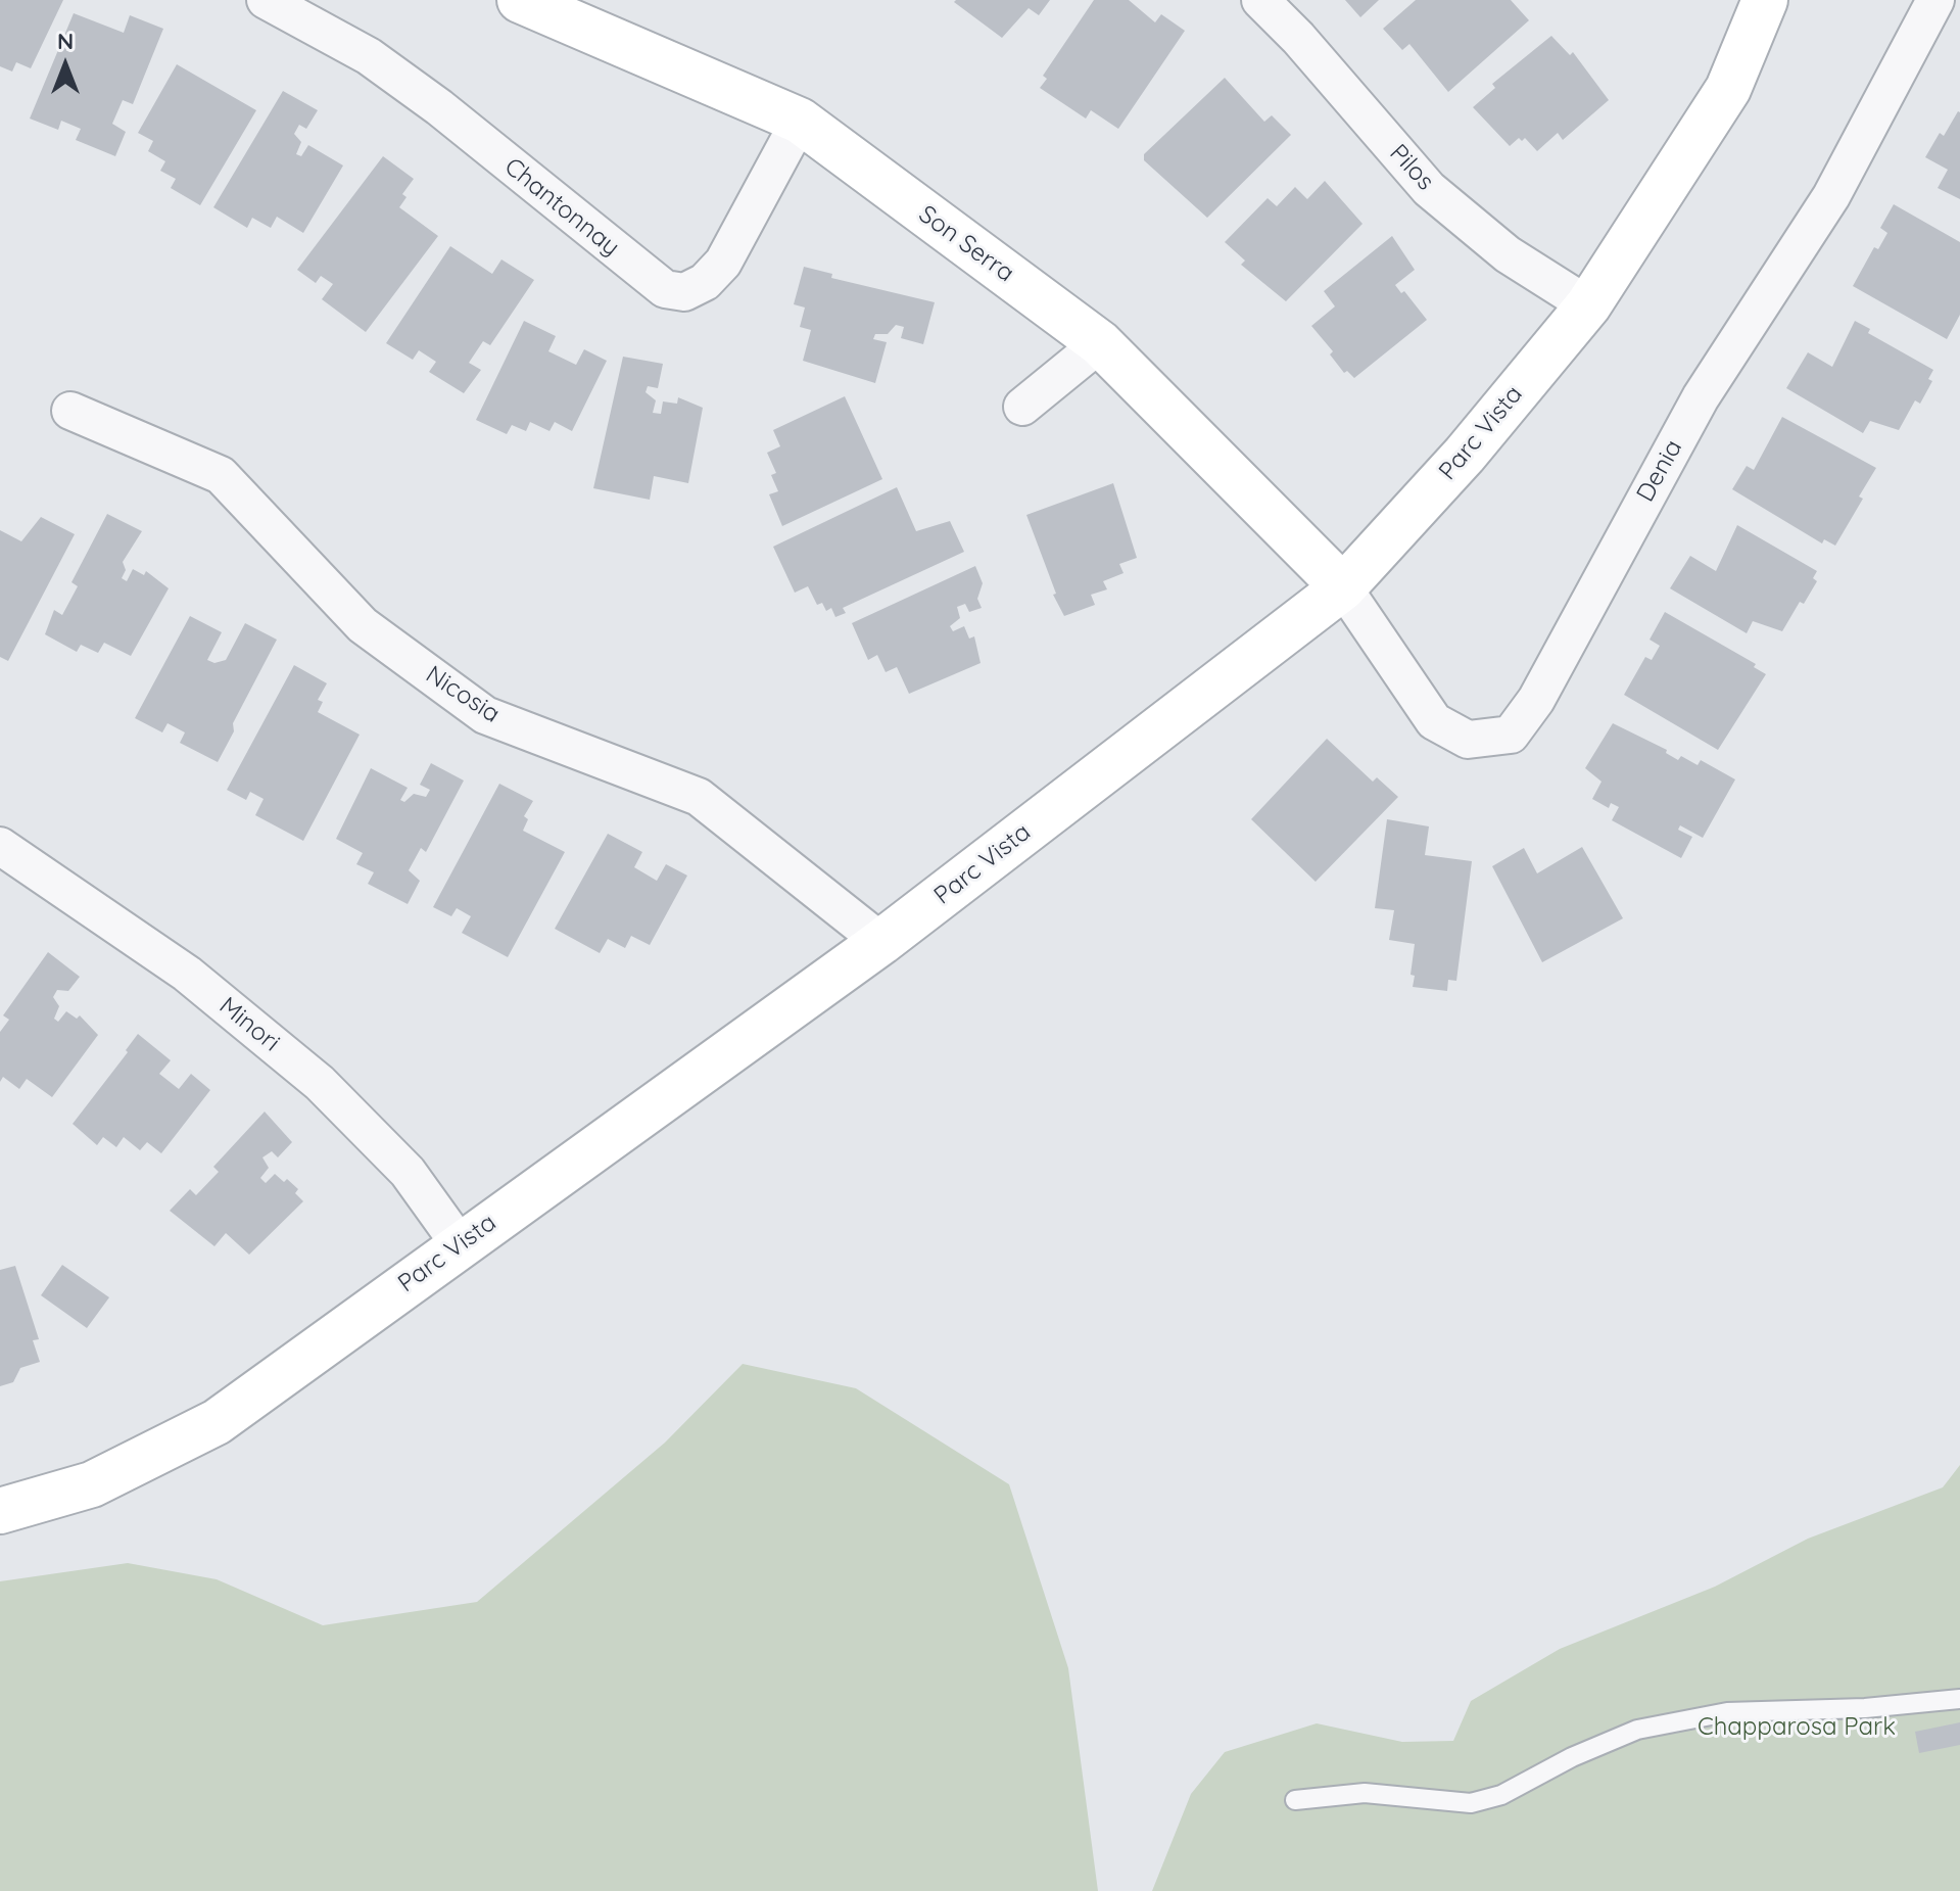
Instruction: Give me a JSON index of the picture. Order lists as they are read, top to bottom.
{
  "streets": {
    "street": [
      "Pilos",
      "Chantonnay",
      "Son Serra",
      "Parc Vista",
      "Denia",
      "Nicosia",
      "Minori"
    ]
  },
  "crossings": [
    ["Pilos", "Parc Vista"],
    ["Chantonnay", "Son Serra"],
    ["Son Serra", "Parc Vista"],
    ["Son Serra", "Denia"],
    ["Parc Vista", "Denia"],
    ["Parc Vista", "Nicosia"],
    ["Parc Vista", "Minori"]
  ],
  "parks": ["Chapparosa Park"],
  "north": "top"
}
